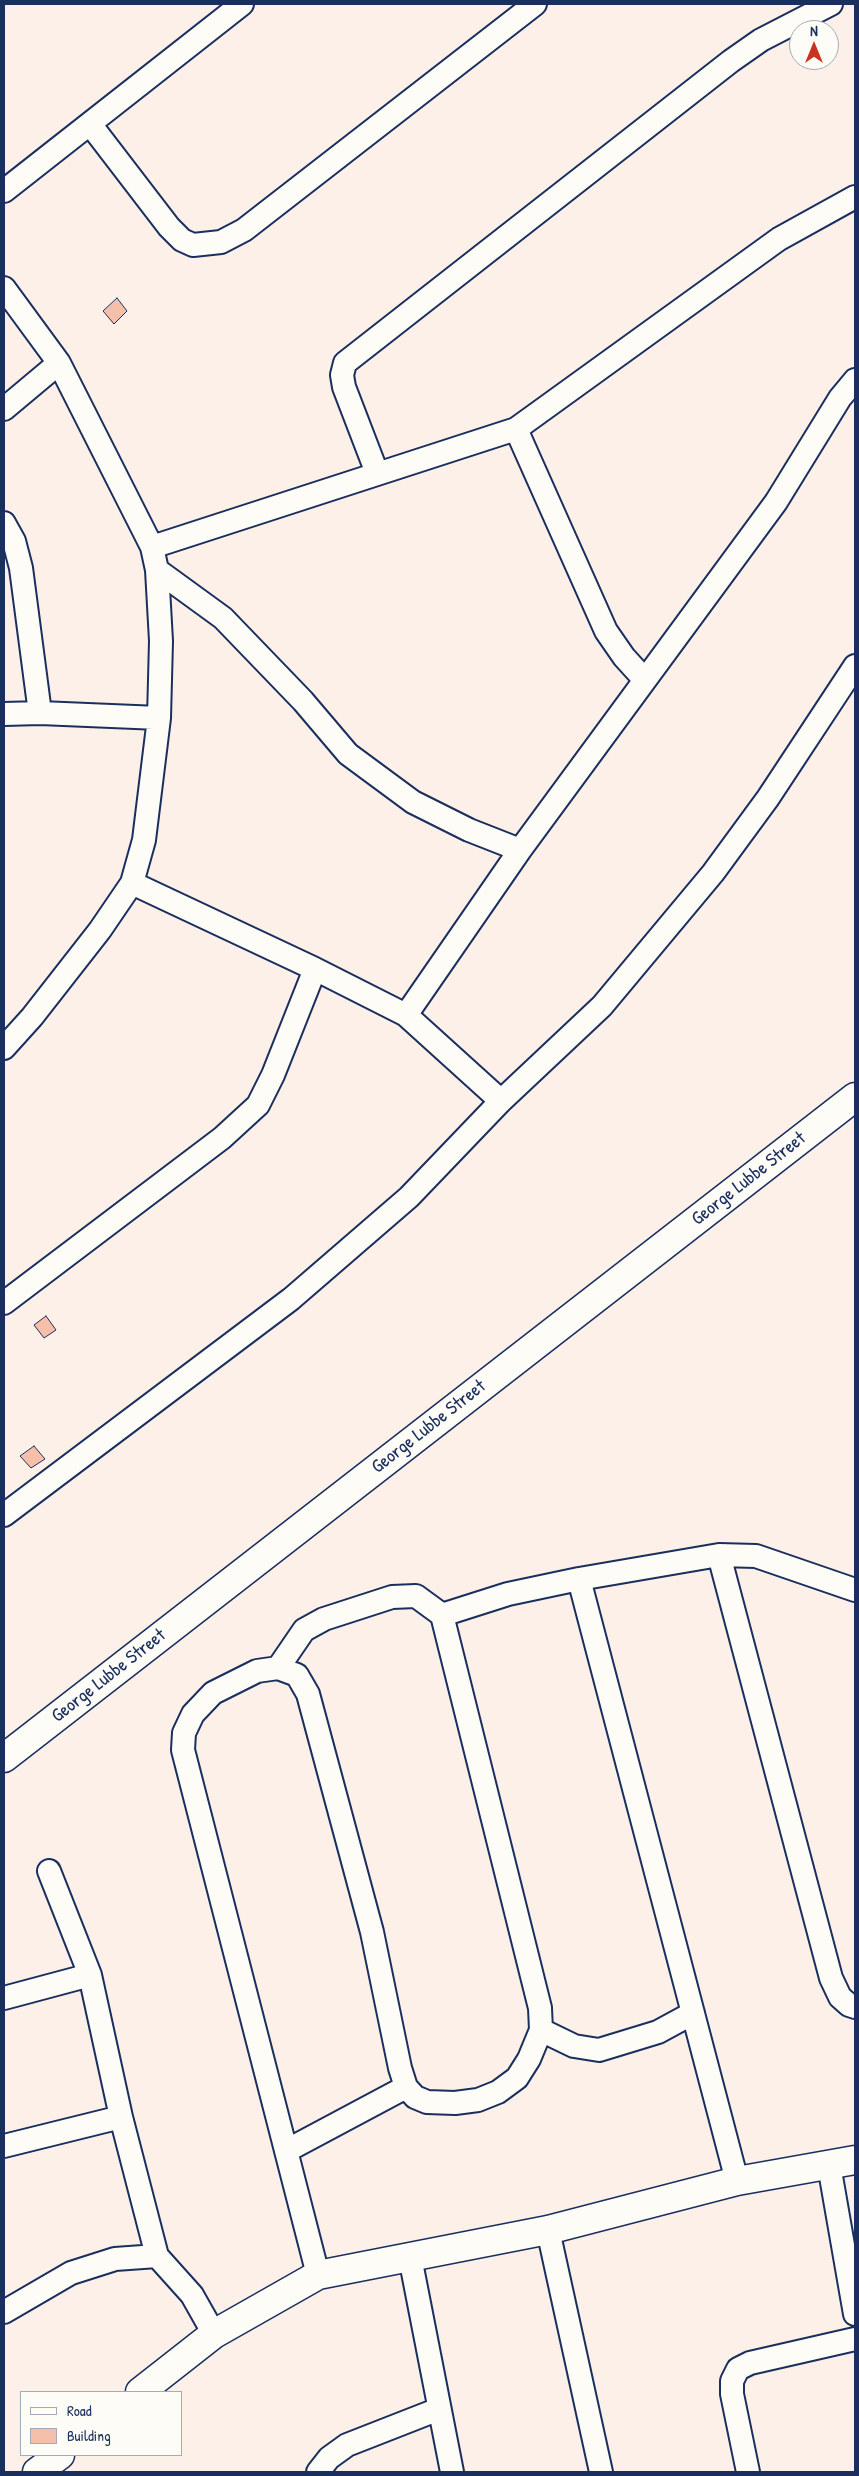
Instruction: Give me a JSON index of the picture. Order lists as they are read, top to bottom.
{
  "streets": {
    "main road": ["George Lubbe Street"]
  },
  "legend": ["Road", "Building"],
  "north": "top"
}
